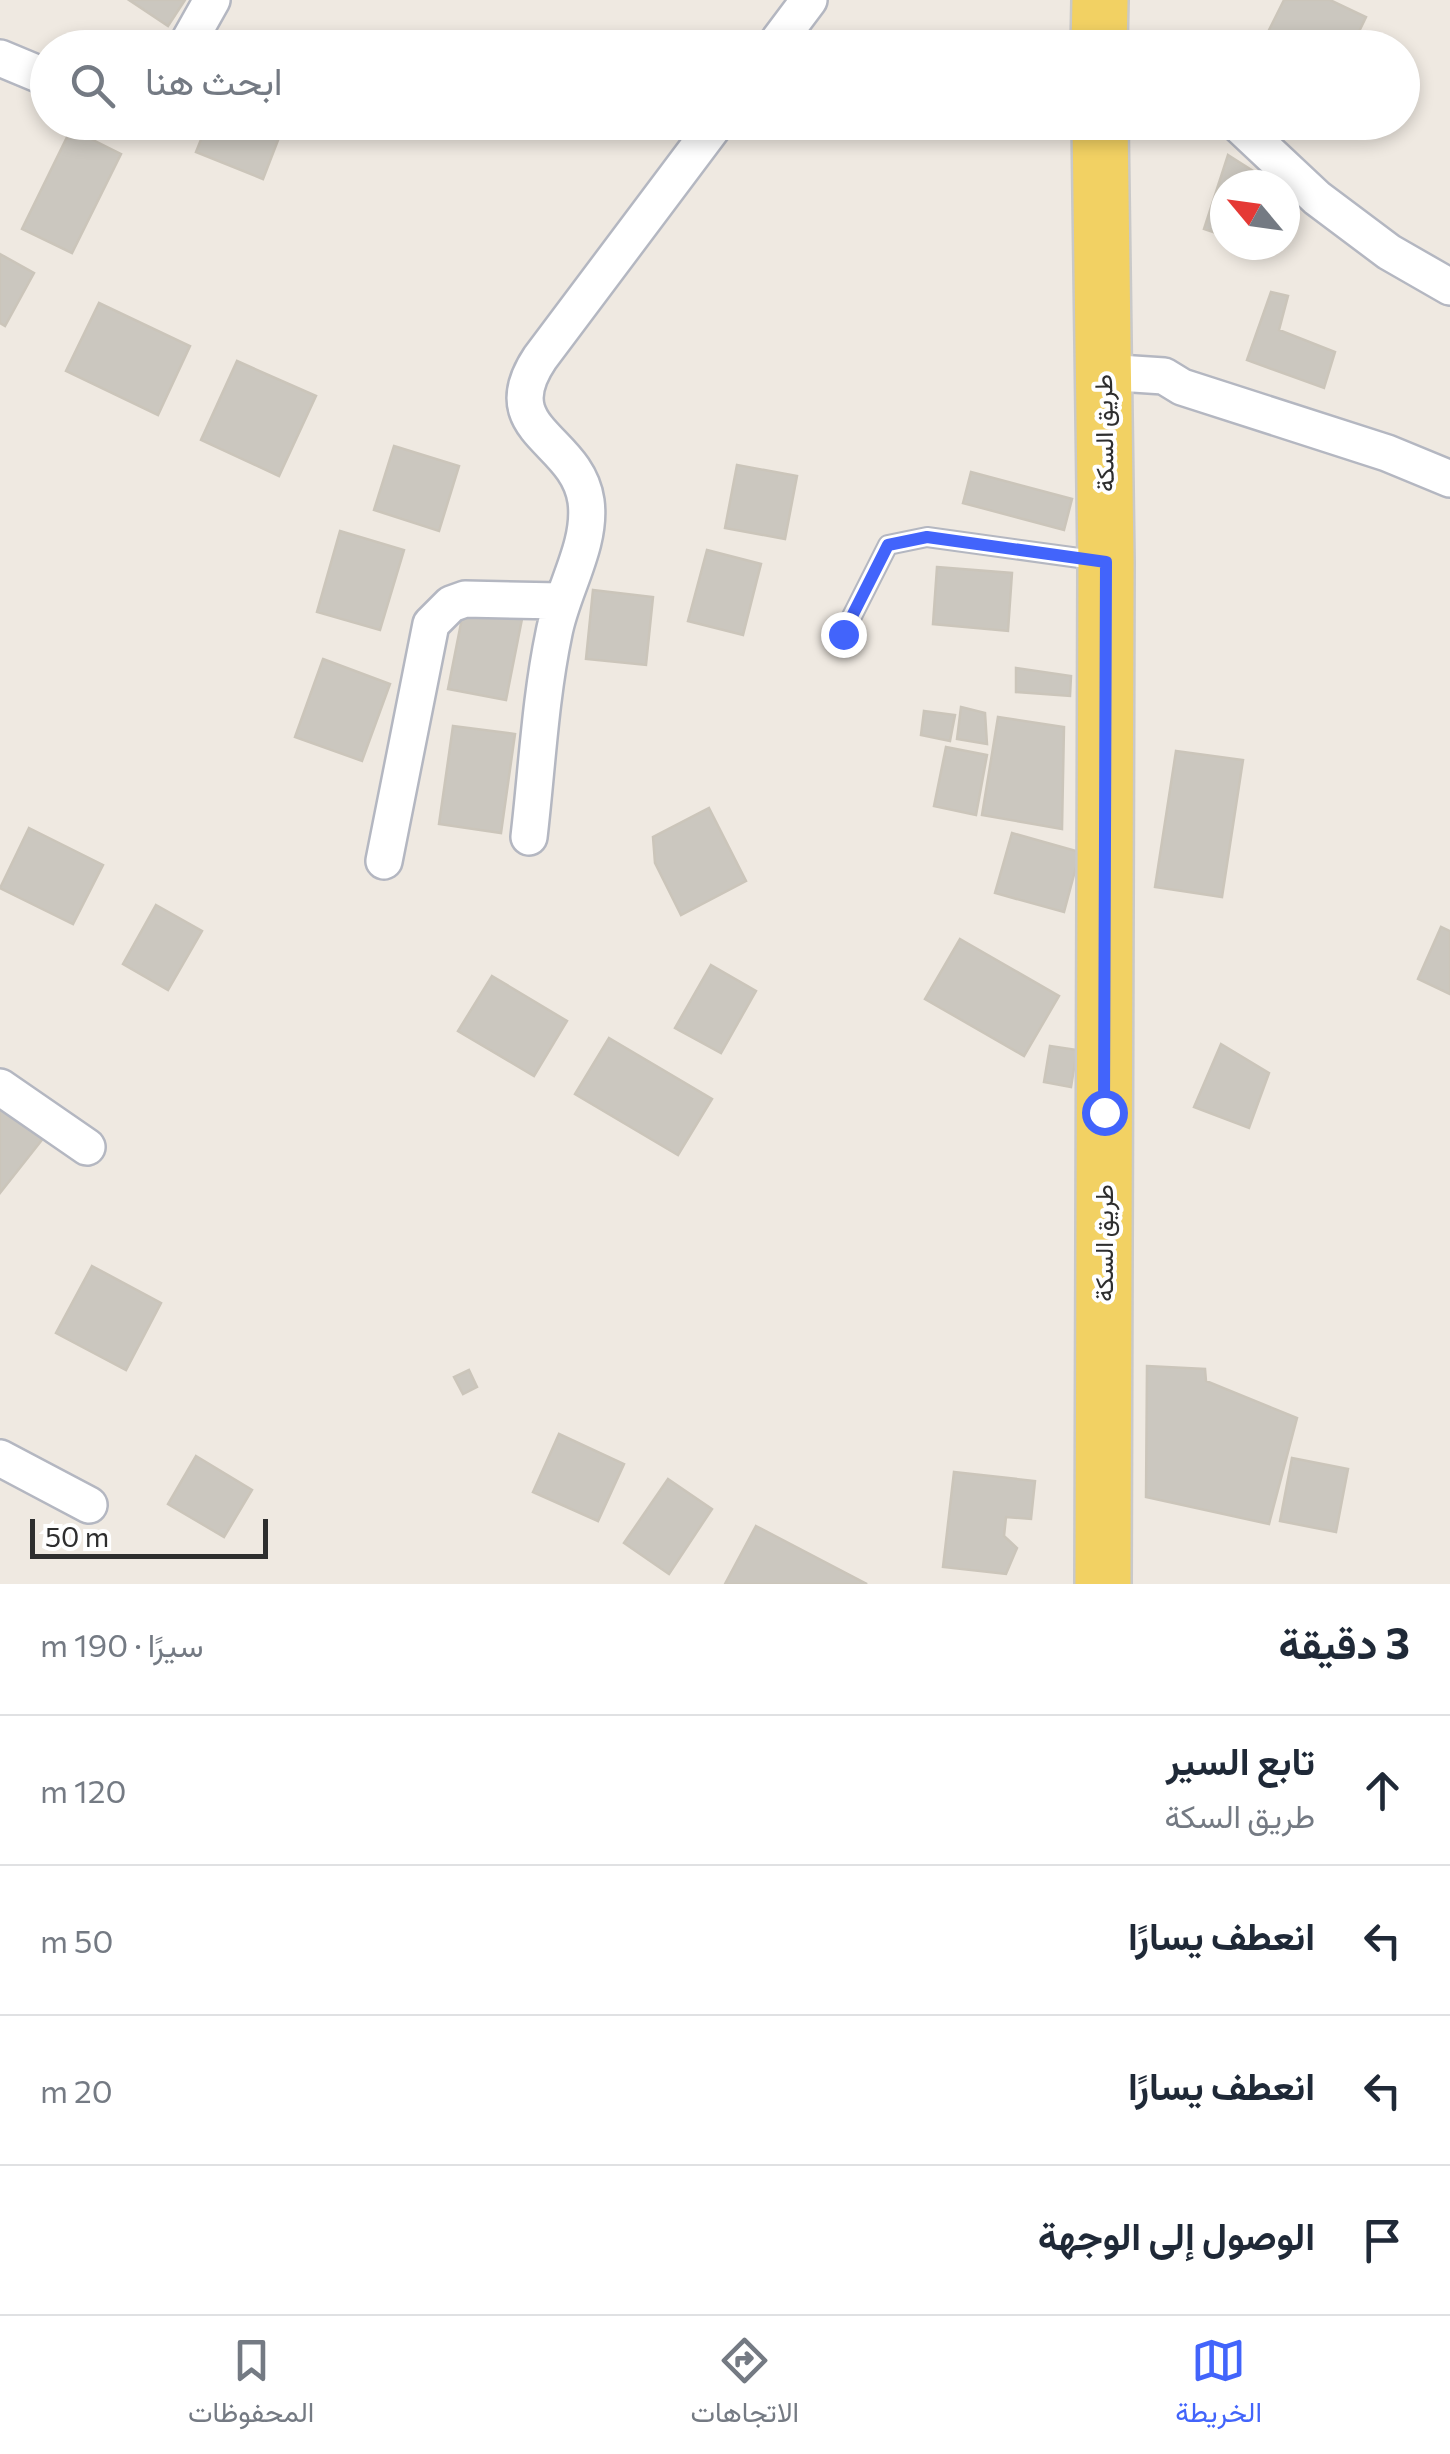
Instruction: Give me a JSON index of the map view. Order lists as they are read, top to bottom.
{
  "streets": {
    "main road": ["طريق السكة"]
  },
  "scale_bar": "50 m",
  "north": "top left",
  "page": {
    "search": "ابحث هنا",
    "scale": "50 m",
    "heading": ["3 دقيقة", "سيرًا · 190 m"],
    "list": [
      ["تابع السير", "طريق السكة", "120 m"],
      ["انعطف يسارًا", "50 m"],
      ["انعطف يسارًا", "20 m"],
      "الوصول إلى الوجهة"
    ],
    "nav": ["الخريطة", "الاتجاهات", "المحفوظات"]
  }
}
